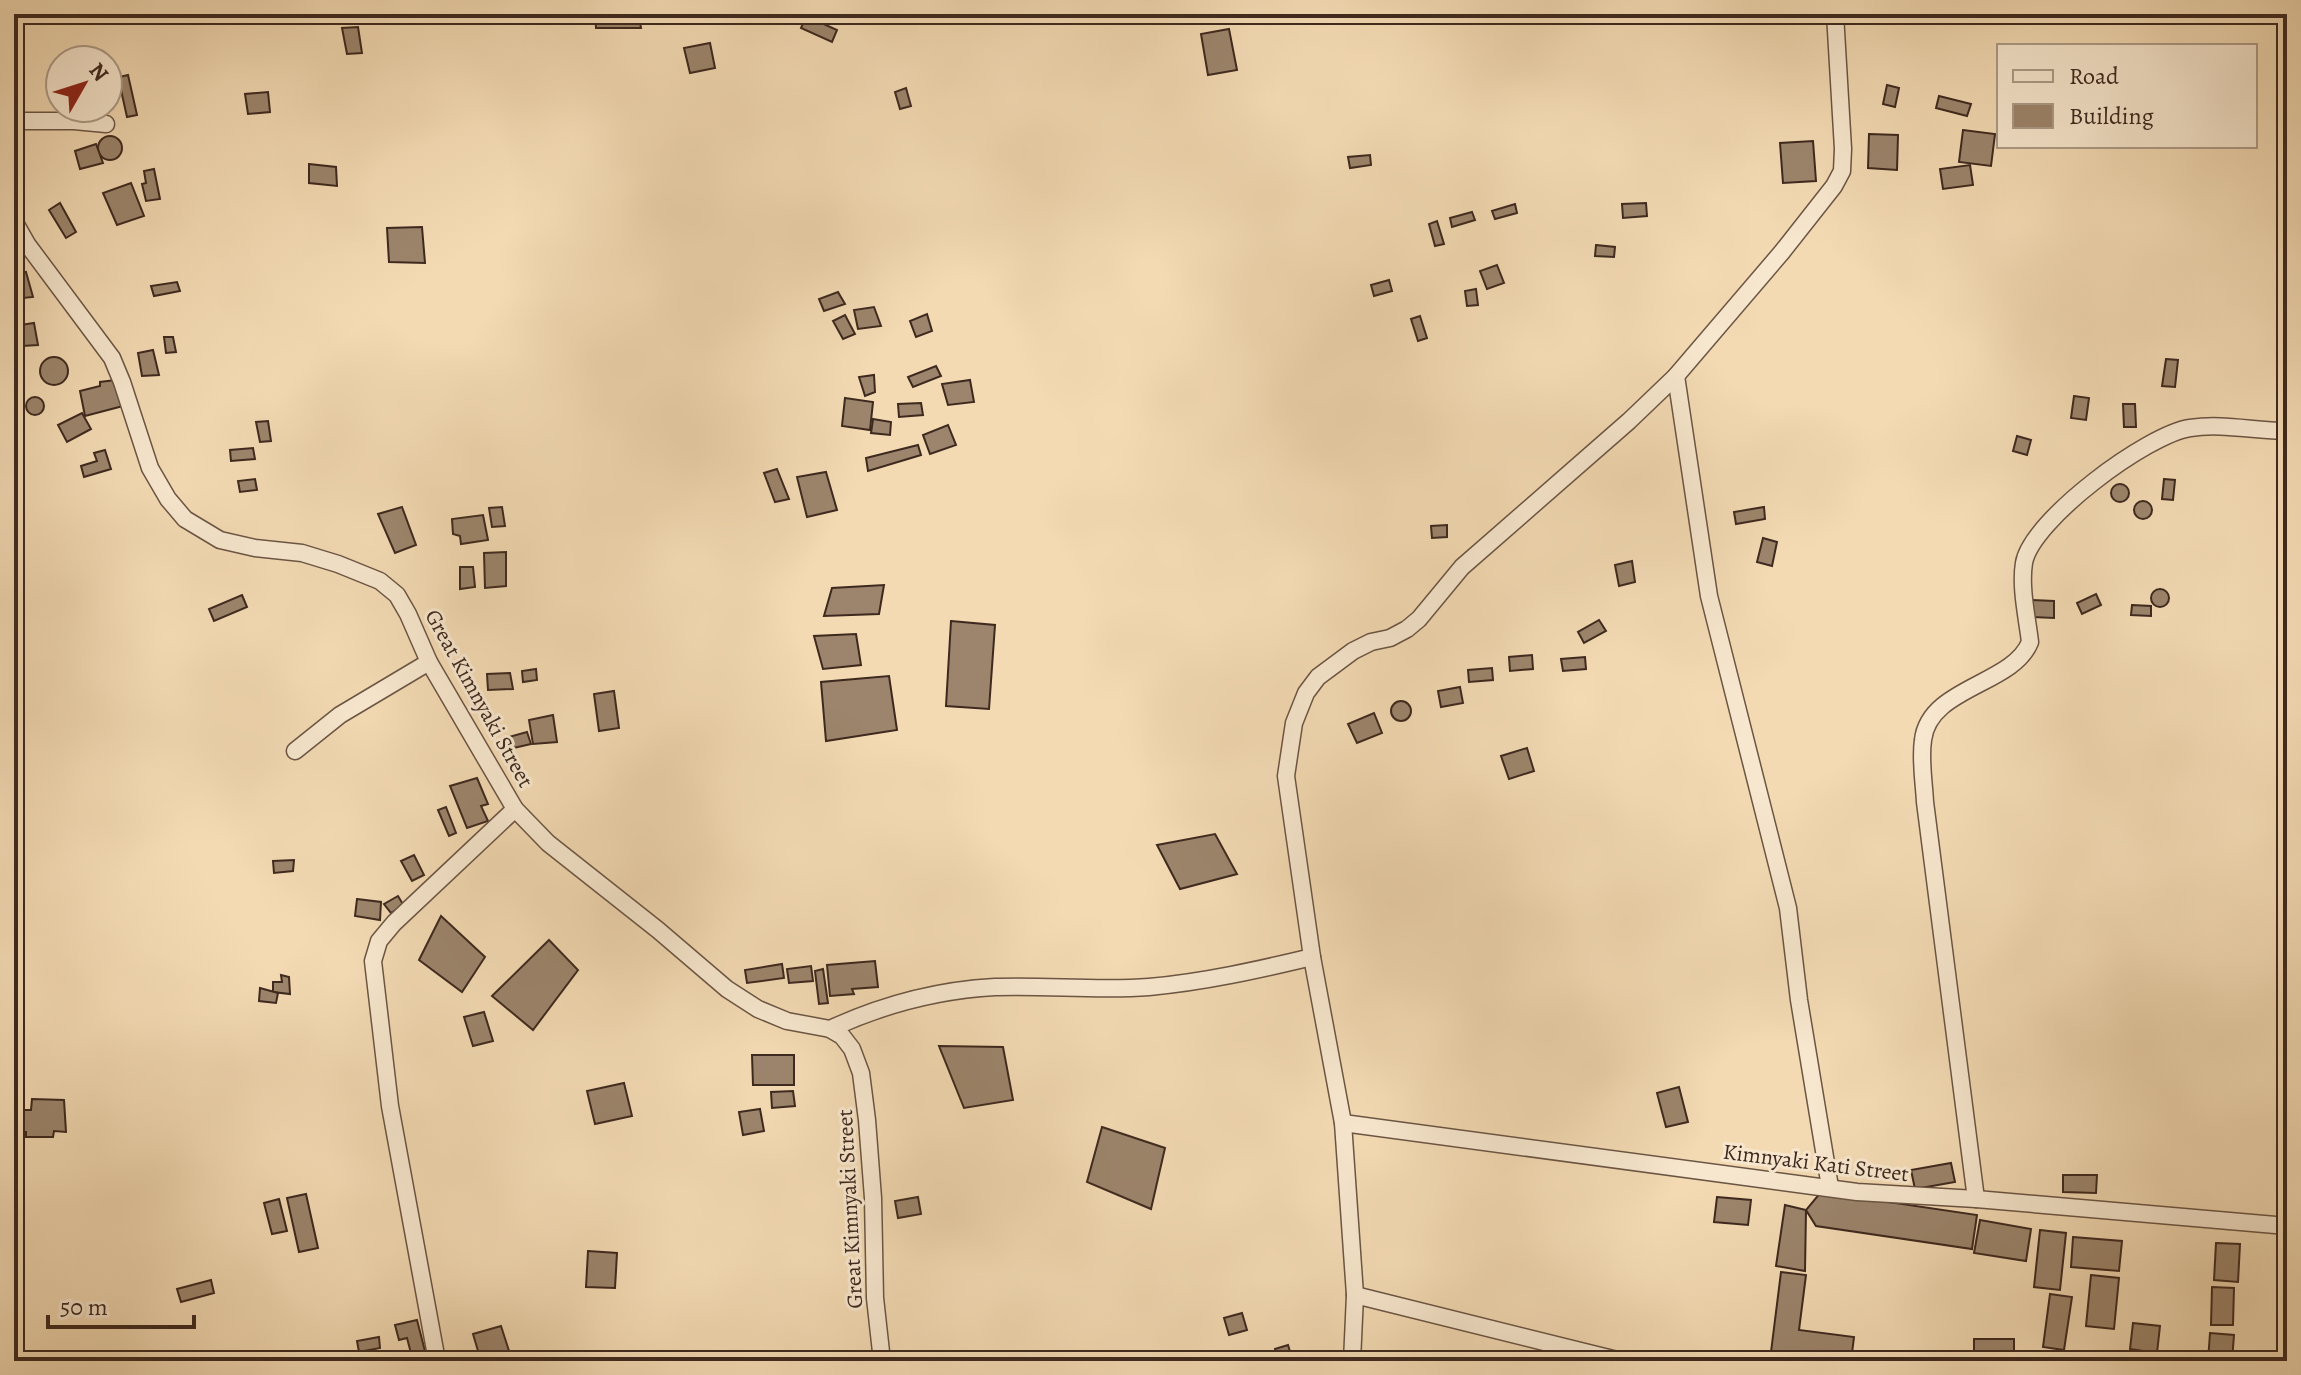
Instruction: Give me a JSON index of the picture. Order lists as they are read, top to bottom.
{
  "streets": {
    "street": ["Great Kimnyaki Street", "Kimnyaki Kati Street"]
  },
  "legend": ["Road", "Building"],
  "scale_bar": "50 m",
  "north": "top right"
}
